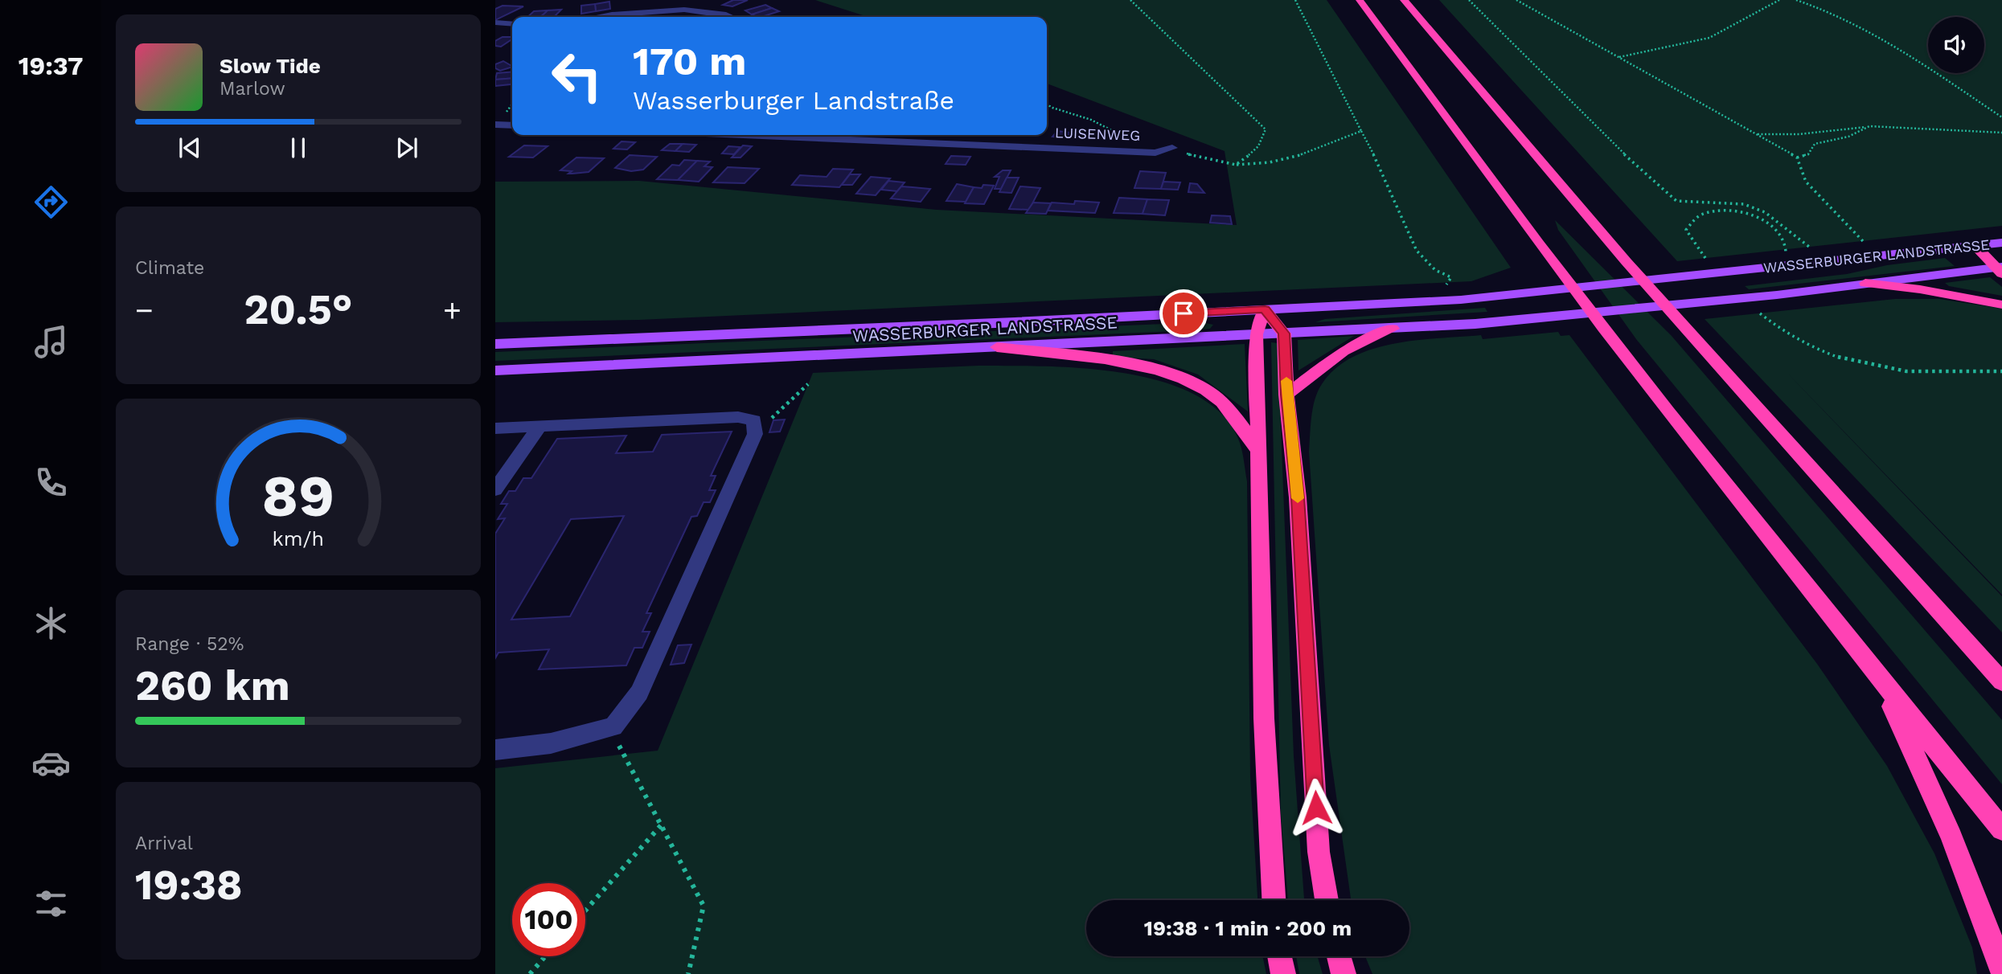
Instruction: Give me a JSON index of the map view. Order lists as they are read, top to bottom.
{
  "streets": {
    "main road": ["WASSERBURGER LANDSTRASSE"],
    "street": ["LUISENWEG"]
  },
  "page": {
    "tabs": "19:37",
    "turn": ["170 m", "Wasserburger Landstraße"],
    "song": ["Slow Tide", "Marlow"],
    "tile": [
      "Climate",
      ["Range · 52%", "260 km"],
      ["Arrival", "19:38"]
    ],
    "heat": ["−", "20.5°", "+"],
    "limit": "100",
    "trip": "19:38 · 1 min · 200 m",
    "gauge": ["89", "km/h"]
  }
}
